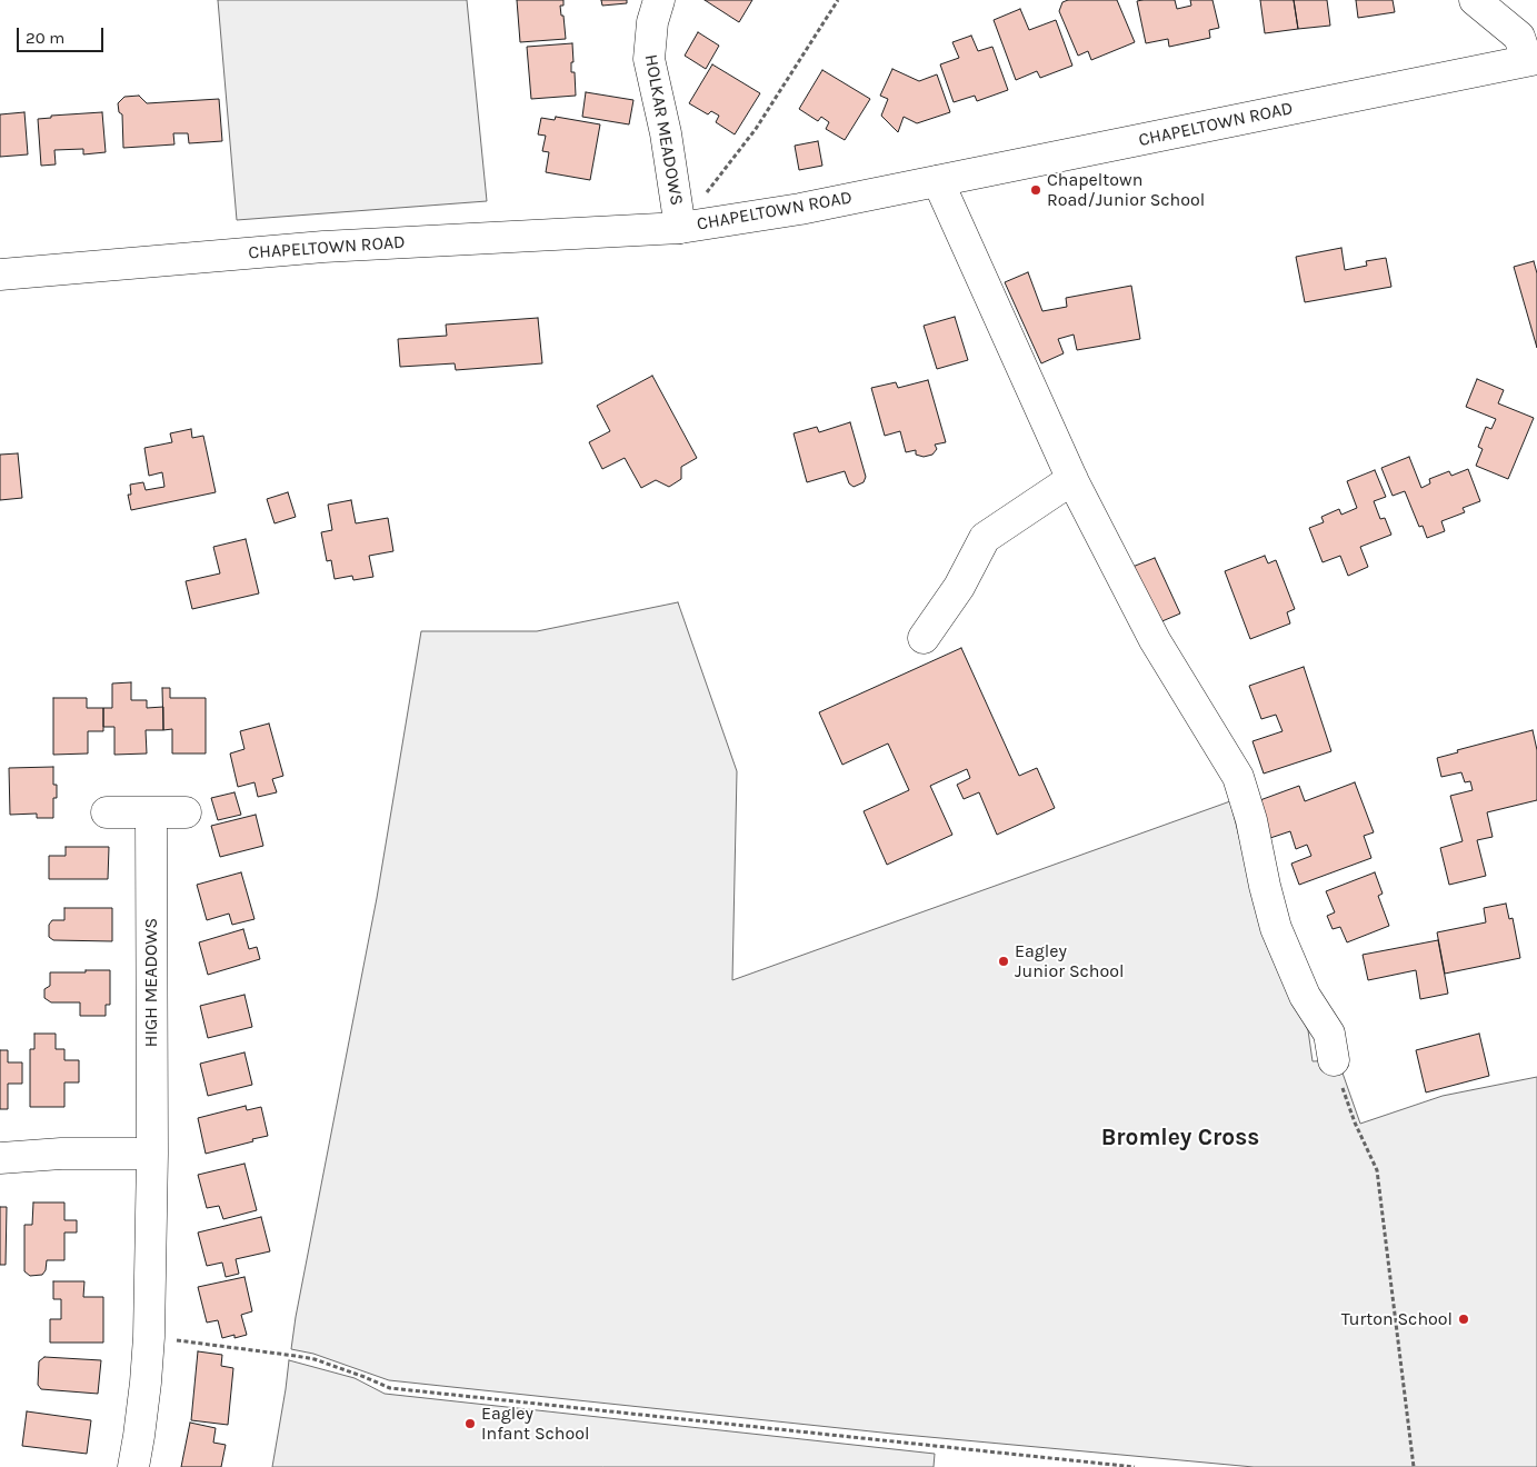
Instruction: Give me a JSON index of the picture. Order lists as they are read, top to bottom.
{
  "streets": {
    "main road": ["CHAPELTOWN ROAD", "HOLKAR MEADOWS", "HIGH MEADOWS"]
  },
  "crossings": [
    ["CHAPELTOWN ROAD", "HOLKAR MEADOWS"]
  ],
  "districts": ["Bromley Cross"],
  "places": [
    "Chapeltown Road/Junior School",
    "Eagley Junior School",
    "Turton School",
    "Eagley Infant School"
  ],
  "scale_bar": "20 m"
}
